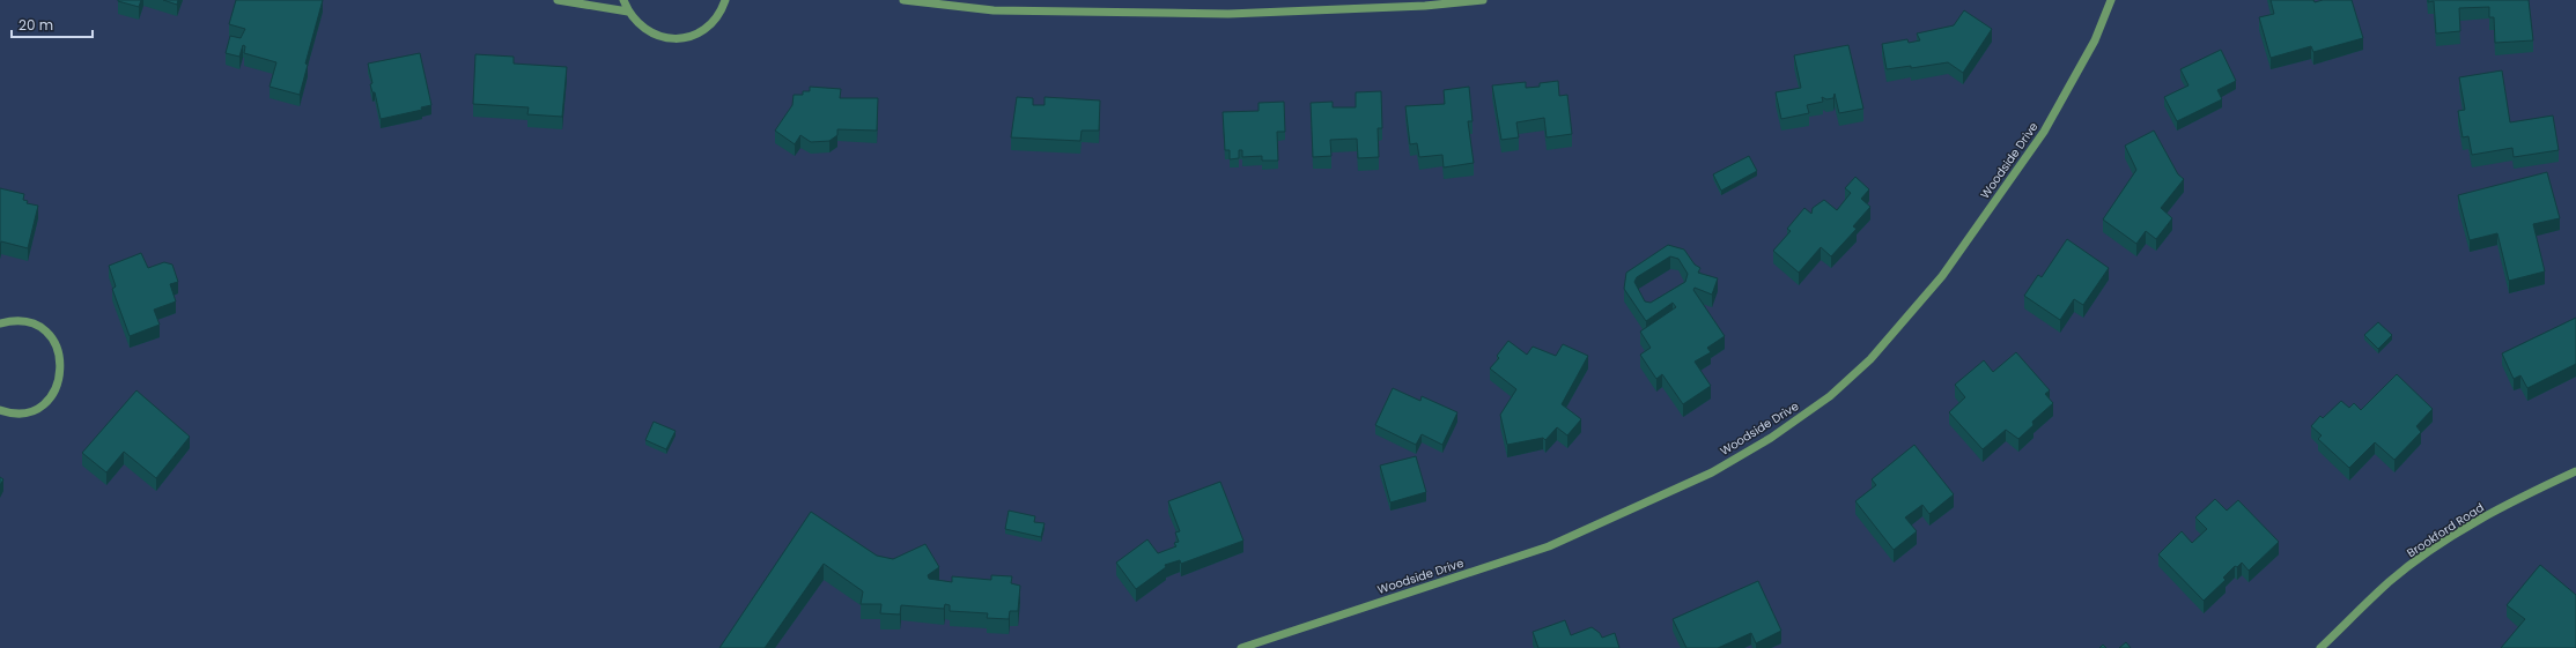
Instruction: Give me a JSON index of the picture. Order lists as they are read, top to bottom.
{
  "streets": {
    "street": ["Woodside Drive", "Brookford Road"]
  },
  "scale_bar": "20 m"
}
